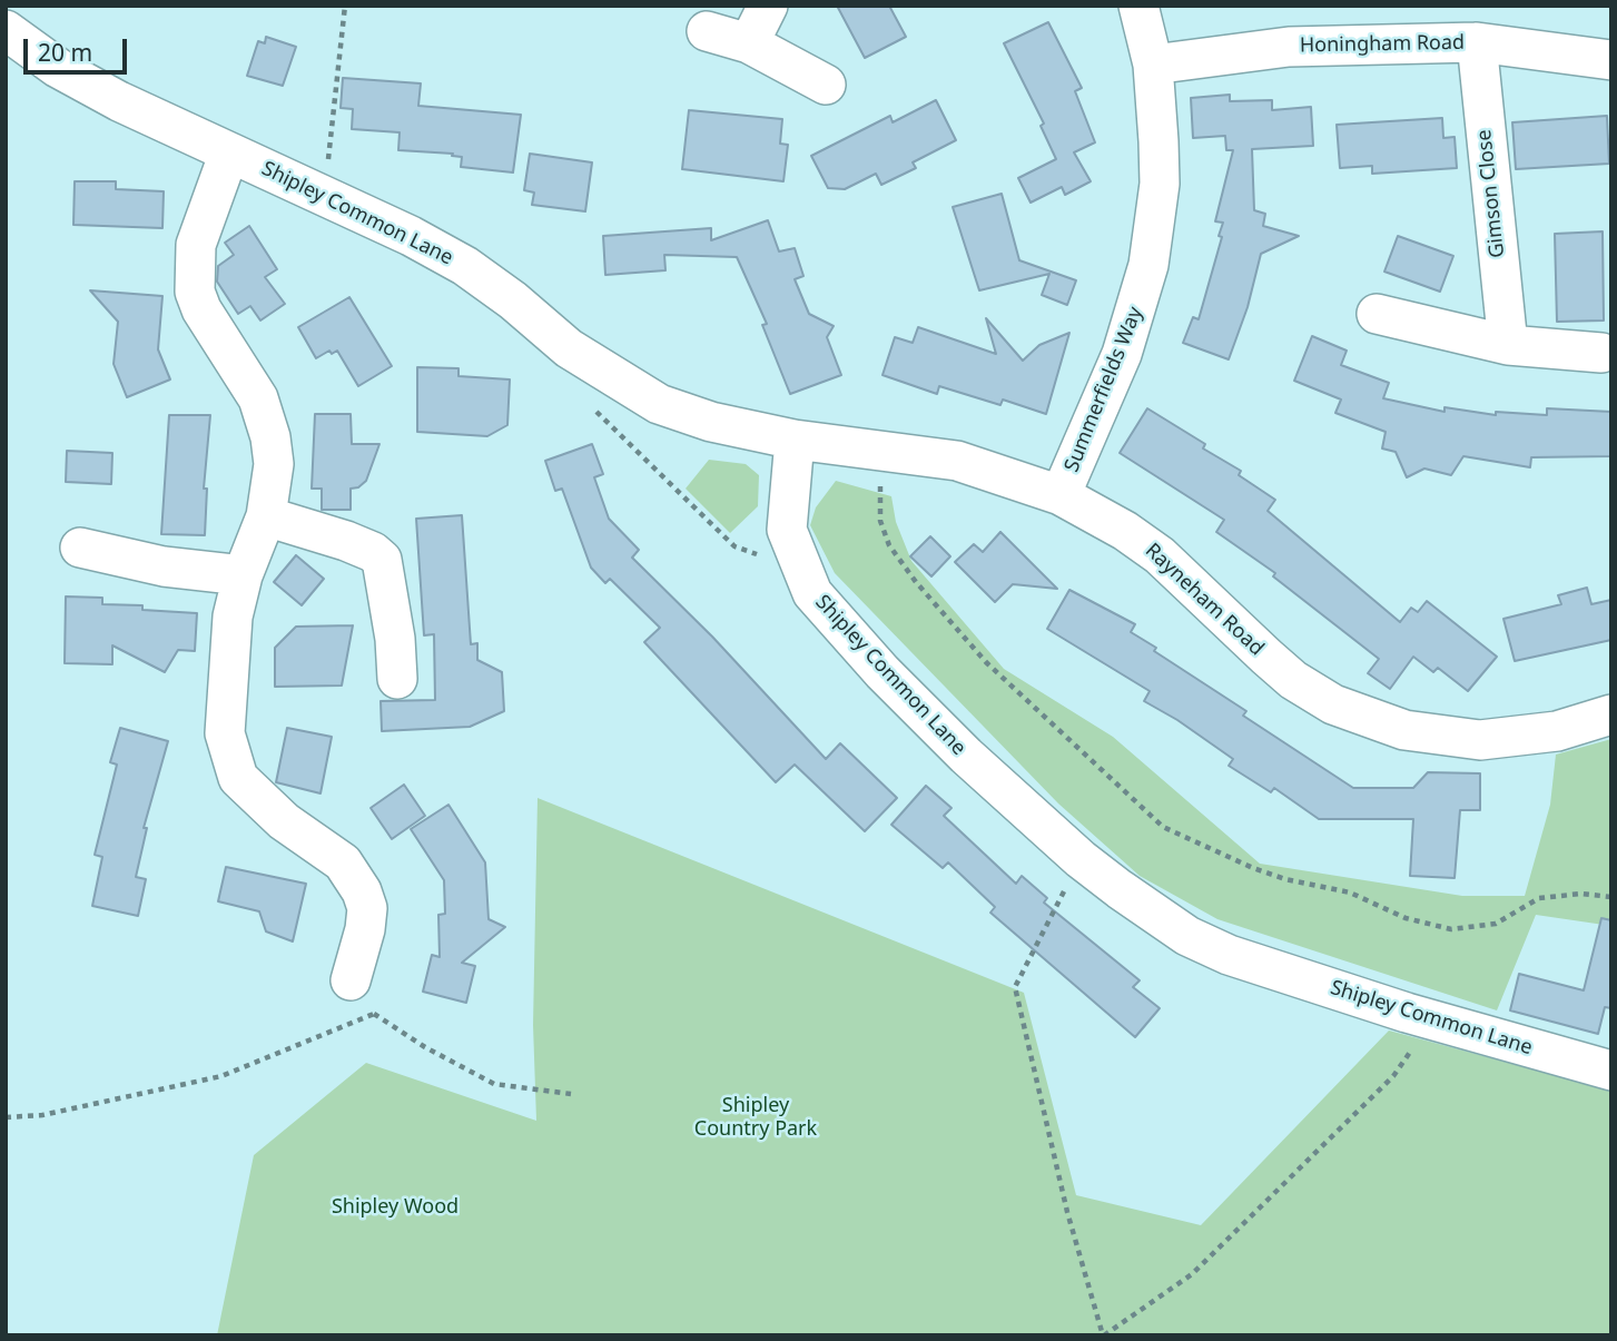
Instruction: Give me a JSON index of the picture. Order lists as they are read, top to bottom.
{
  "streets": {
    "street": [
      "Honingham Road",
      "Gimson Close",
      "Shipley Common Lane",
      "Summerfields Way",
      "Rayneham Road"
    ]
  },
  "crossings": [
    ["Honingham Road", "Gimson Close"],
    ["Honingham Road", "Summerfields Way"],
    ["Shipley Common Lane", "Rayneham Road"],
    ["Summerfields Way", "Rayneham Road"]
  ],
  "parks": ["Shipley Country Park", "Shipley Wood"],
  "scale_bar": "20 m"
}
